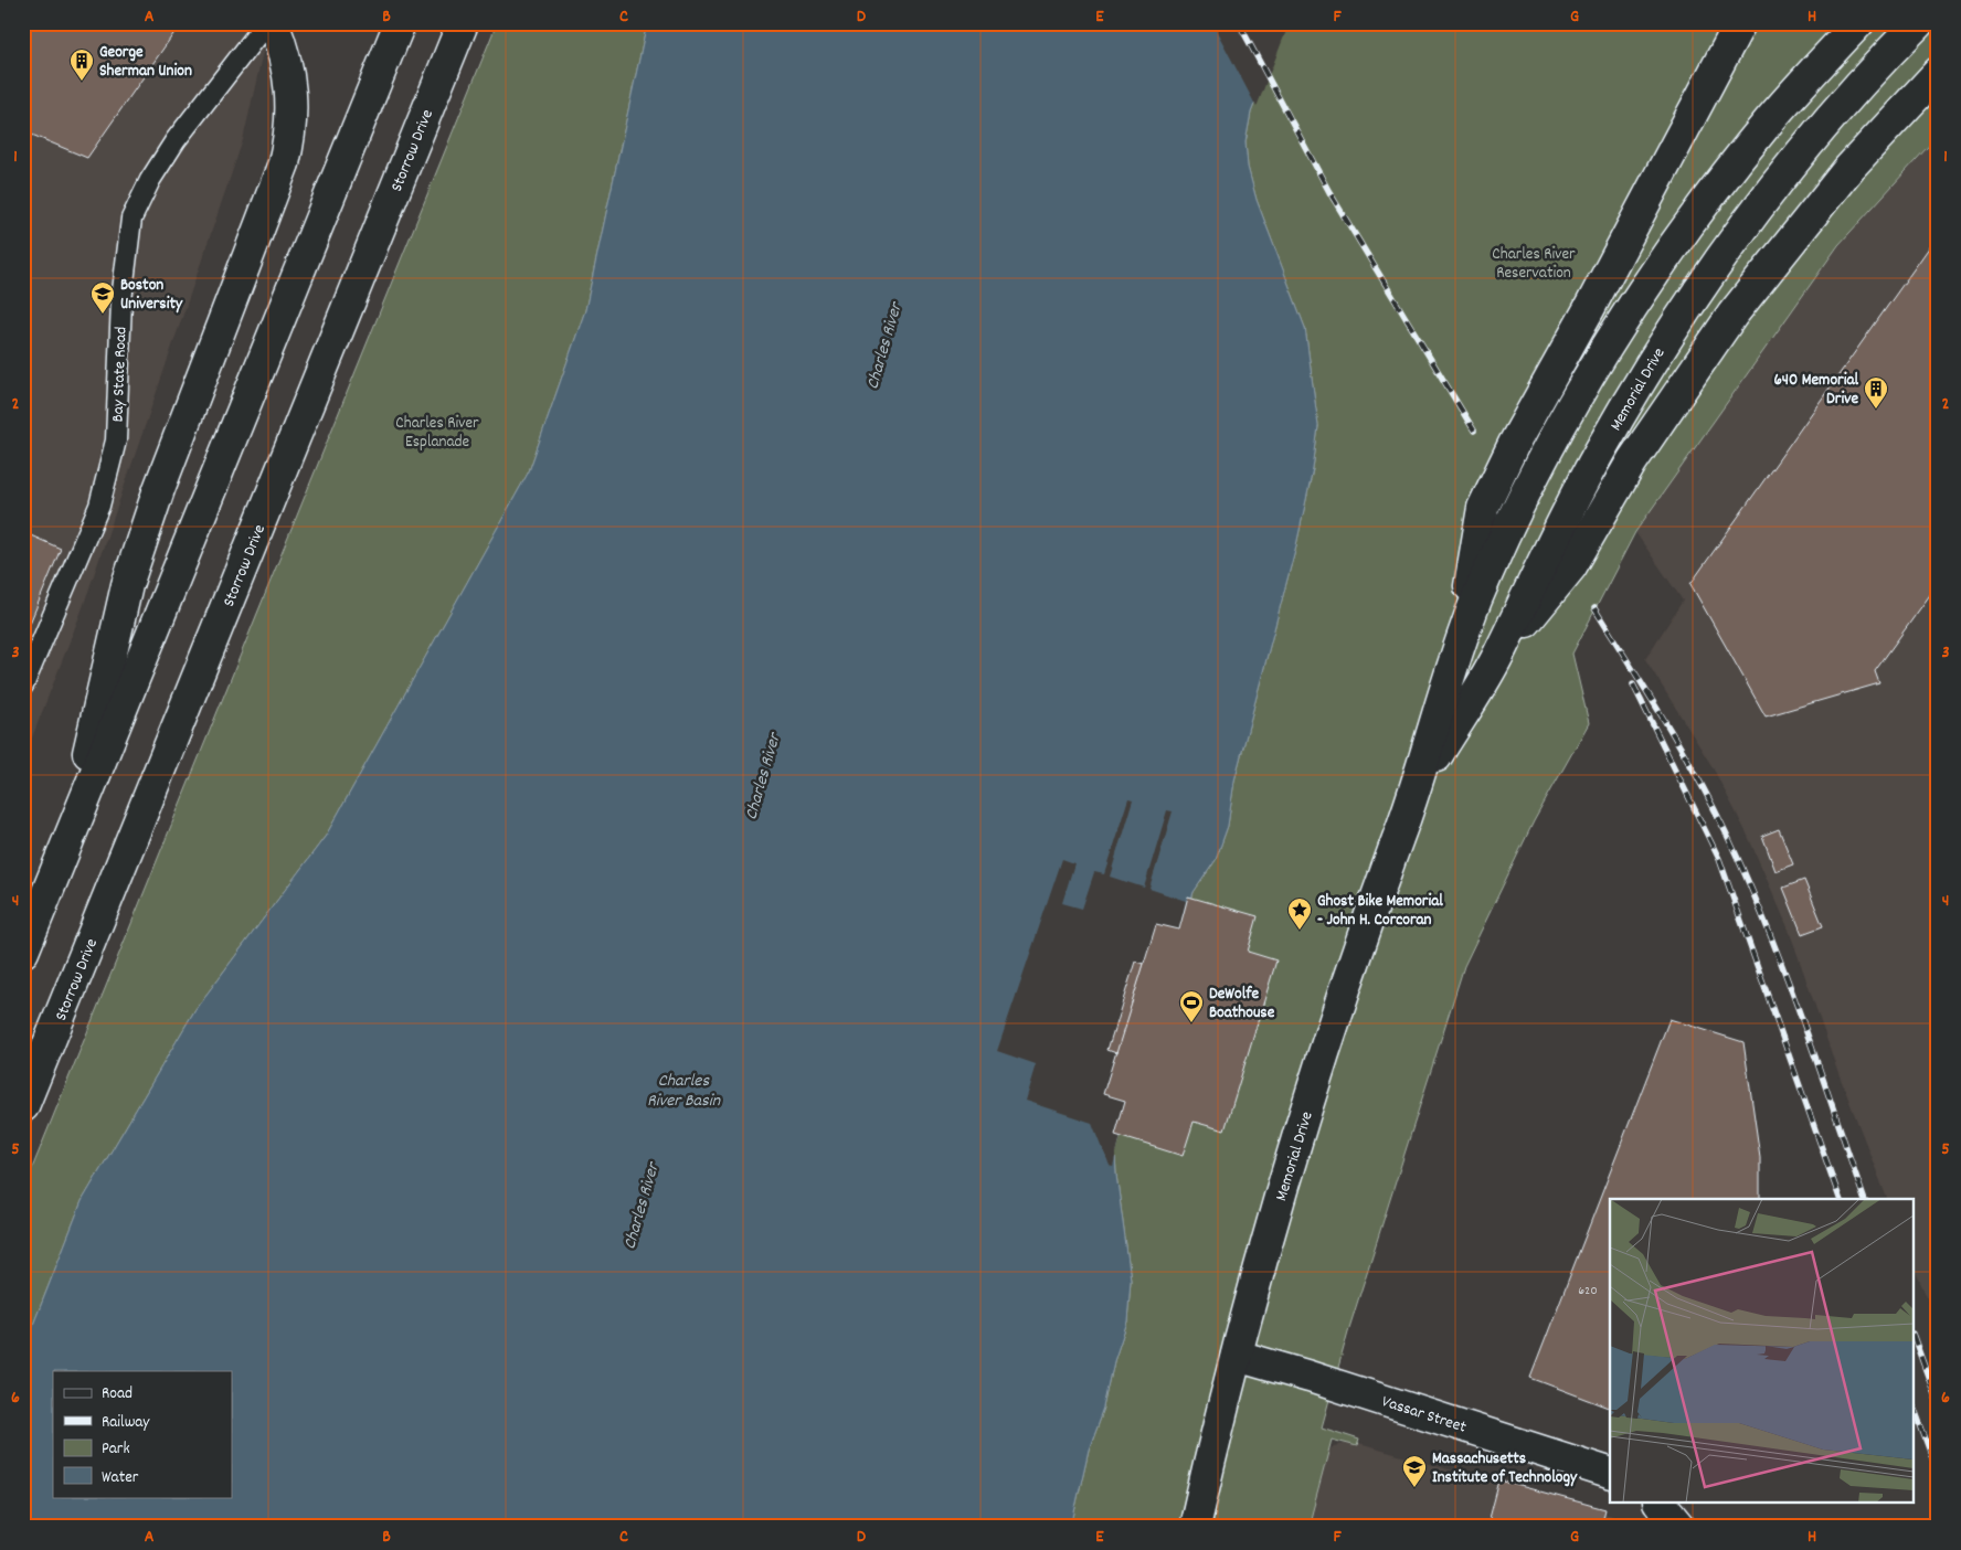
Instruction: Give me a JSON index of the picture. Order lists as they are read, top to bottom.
{
  "streets": {
    "main road": ["Storrow Drive", "Memorial Drive", "Vassar Street"],
    "lane": ["Bay State Road"]
  },
  "crossings": [
    ["Memorial Drive", "Vassar Street"]
  ],
  "water": ["Charles River", "Charles River Basin"],
  "parks": ["Charles River Reservation", "Charles River Esplanade"],
  "places": {
    "building": ["George Sherman Union", "640 Memorial Drive"],
    "school or university": ["Boston University", "Massachusetts Institute of Technology"],
    "place": ["Ghost Bike Memorial - John H. Corcoran"],
    "sports": ["DeWolfe Boathouse"]
  },
  "house_numbers": ["620"],
  "legend": [
    "Road",
    "Railway",
    "Park",
    "Water"
  ],
  "grid": {
    "columns": [
      "A",
      "B",
      "C",
      "D",
      "E",
      "F",
      "G",
      "H"
    ],
    "rows": [
      "1",
      "2",
      "3",
      "4",
      "5",
      "6"
    ]
  }
}
